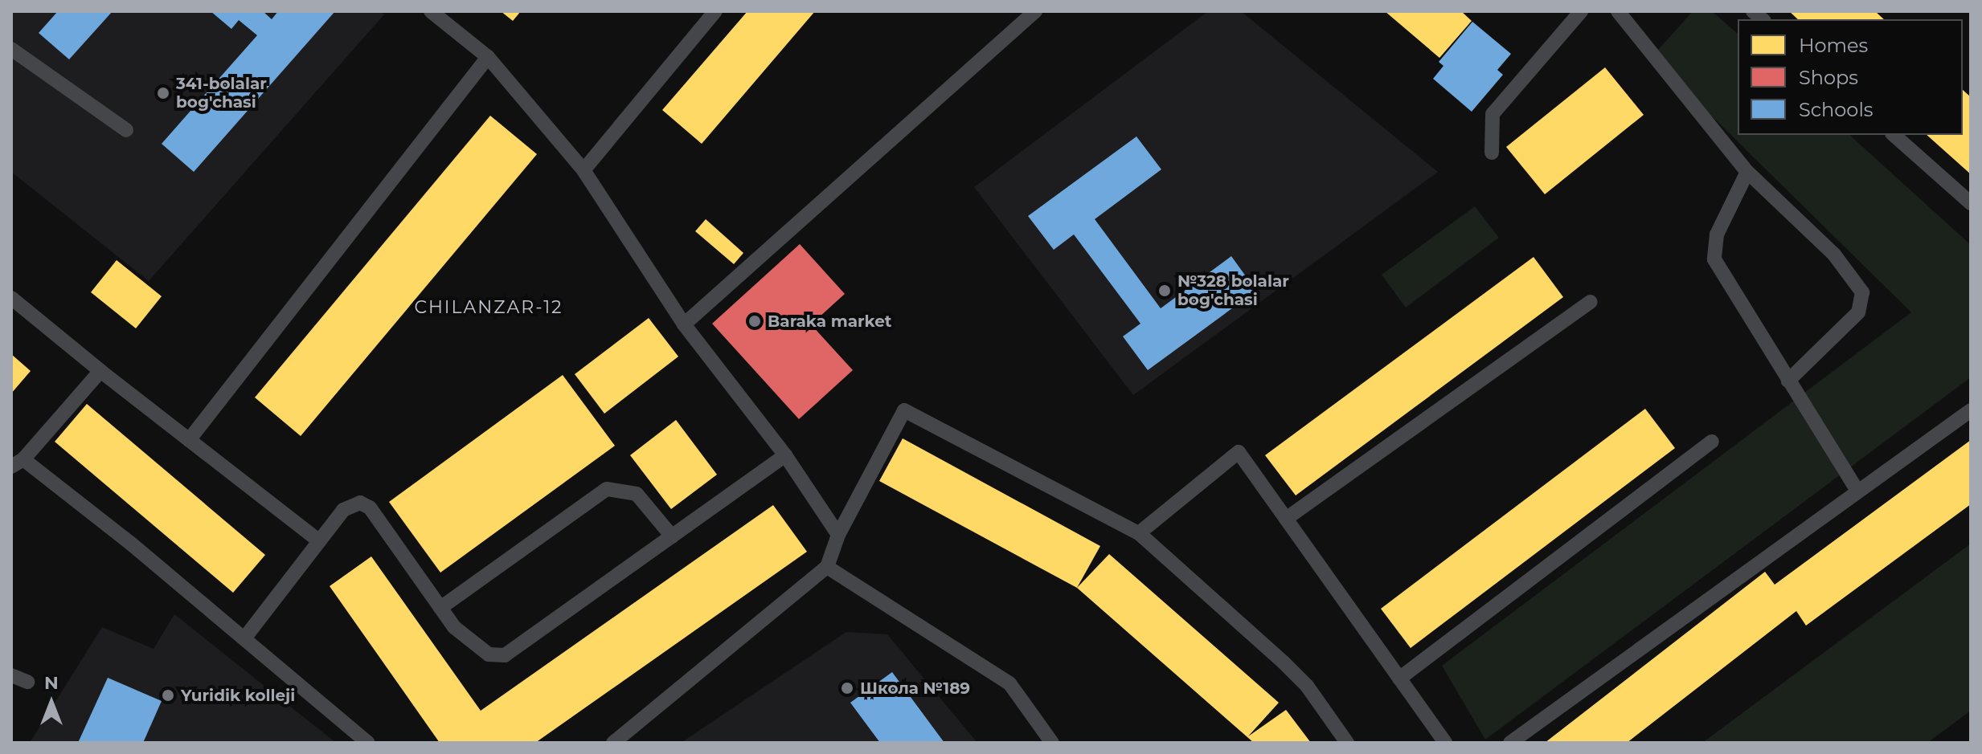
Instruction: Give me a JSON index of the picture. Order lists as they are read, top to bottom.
{
  "districts": ["CHILANZAR-12"],
  "places": [
    "341-bolalar bog'chasi",
    "№328 bolalar bog'chasi",
    "Baraka market",
    "Школа №189",
    "Yuridik kolleji"
  ],
  "legend": ["Homes", "Shops", "Schools"],
  "north": "top"
}
